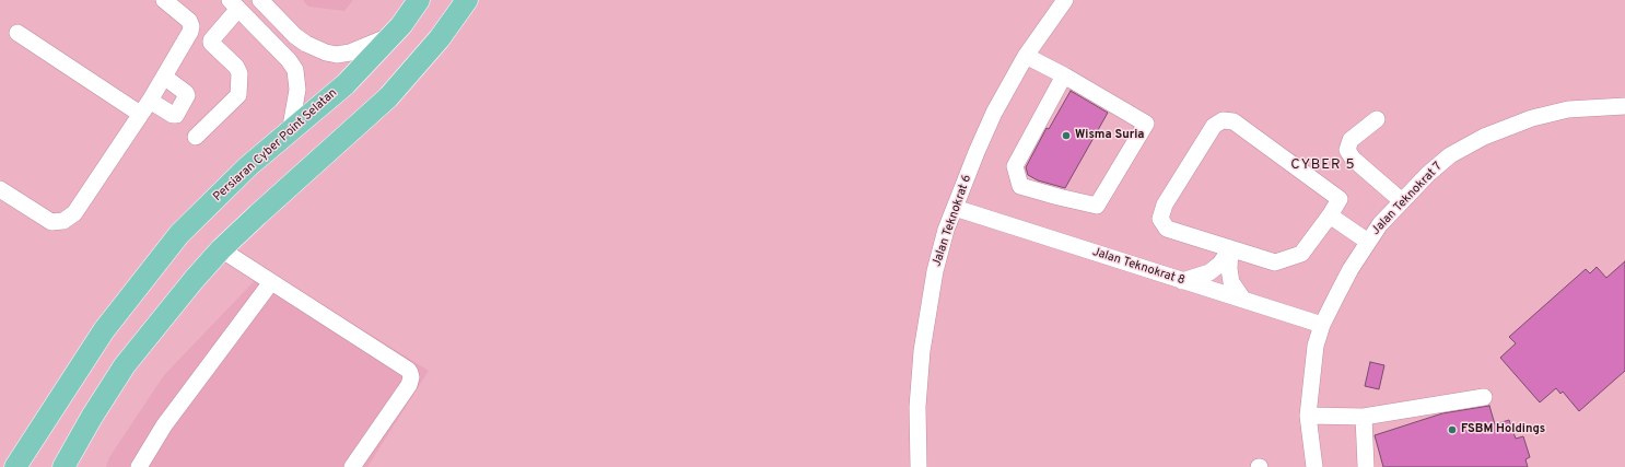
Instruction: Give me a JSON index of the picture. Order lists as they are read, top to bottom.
{
  "streets": {
    "main road": ["Persiaran Cyber Point Selatan"],
    "street": ["Jalan Teknokrat 7", "Jalan Teknokrat 6", "Jalan Teknokrat 8"]
  },
  "crossings": [
    ["Jalan Teknokrat 7", "Jalan Teknokrat 8"],
    ["Jalan Teknokrat 6", "Jalan Teknokrat 8"]
  ],
  "districts": ["CYBER 5"],
  "places": ["Wisma Suria", "FSBM Holdings"]
}
